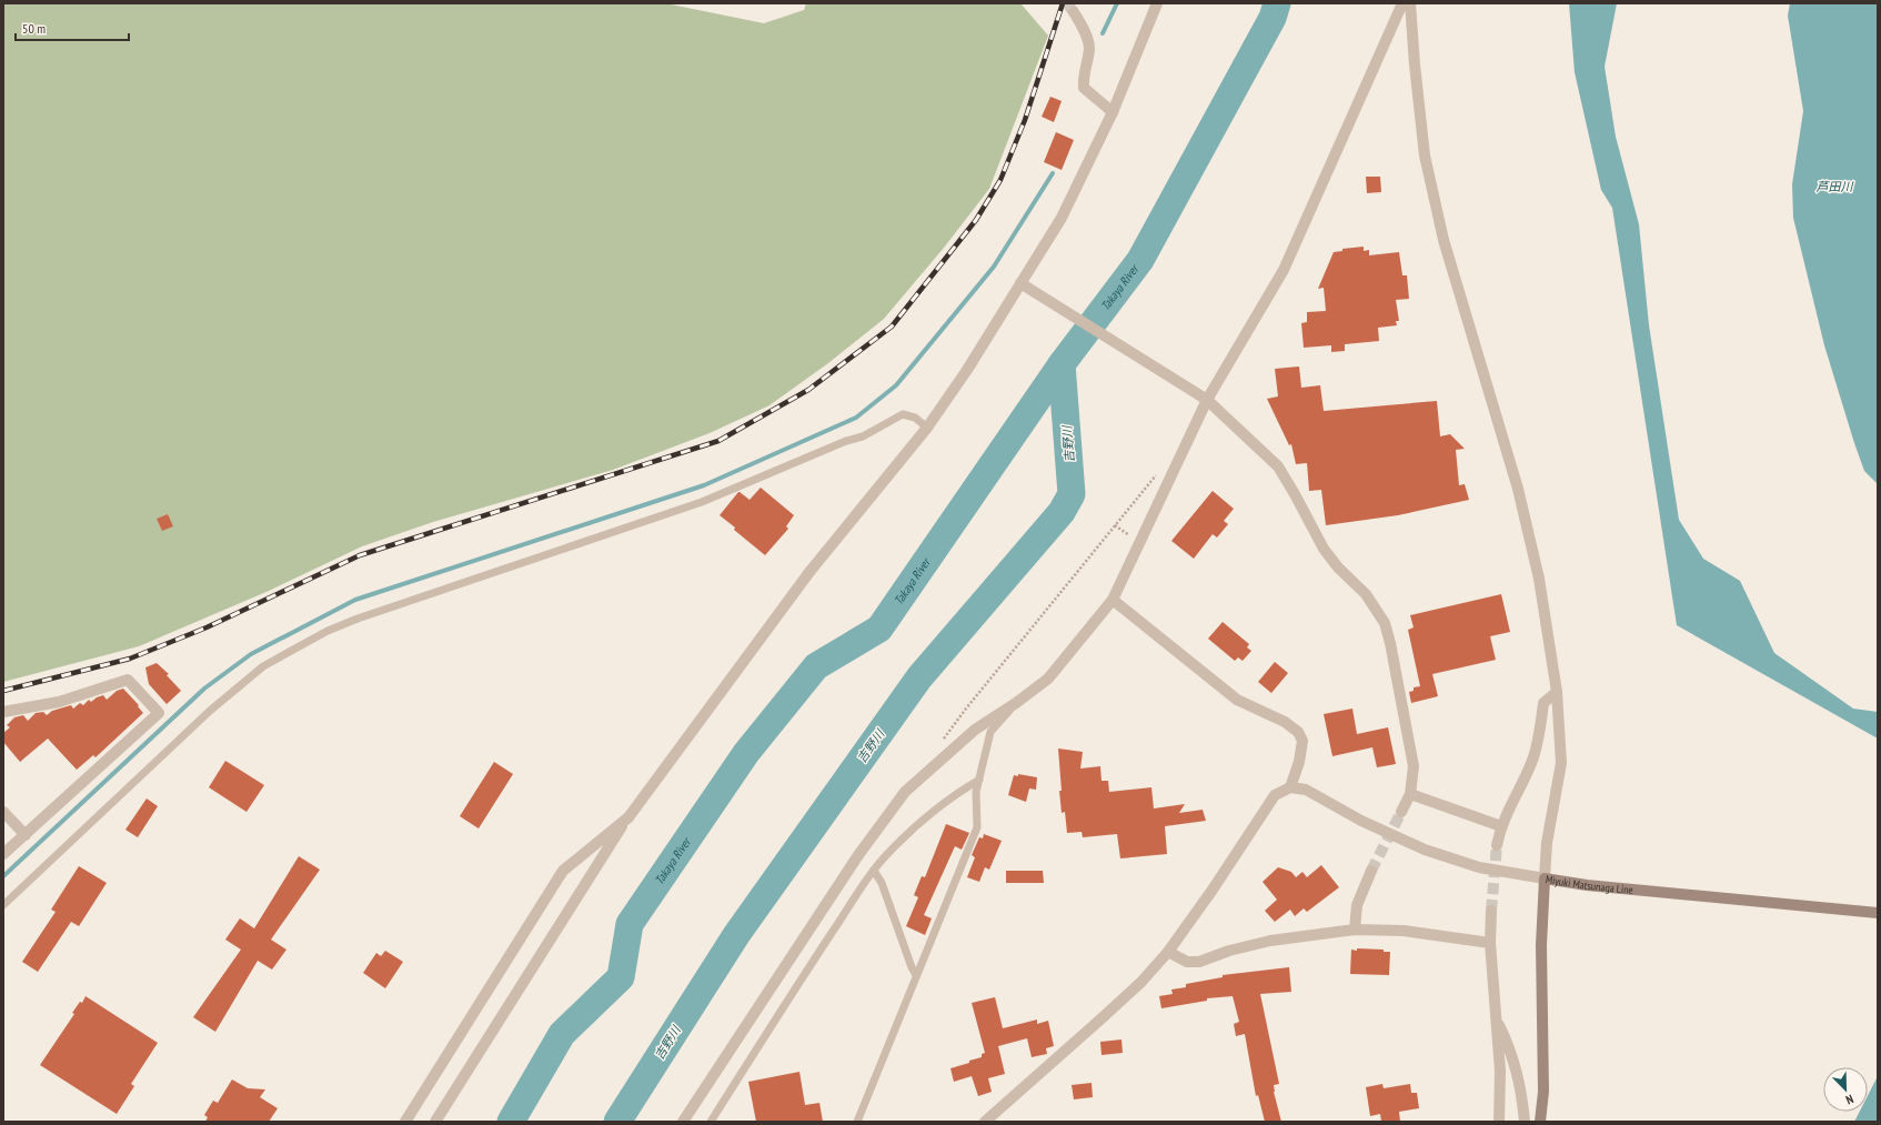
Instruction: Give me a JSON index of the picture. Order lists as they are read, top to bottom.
{
  "streets": {
    "main road": ["Miyuki Matsunaga Line"]
  },
  "water": ["芦田川", "Takaya River", "吉野川"],
  "scale_bar": "50 m",
  "north": "bottom right"
}
